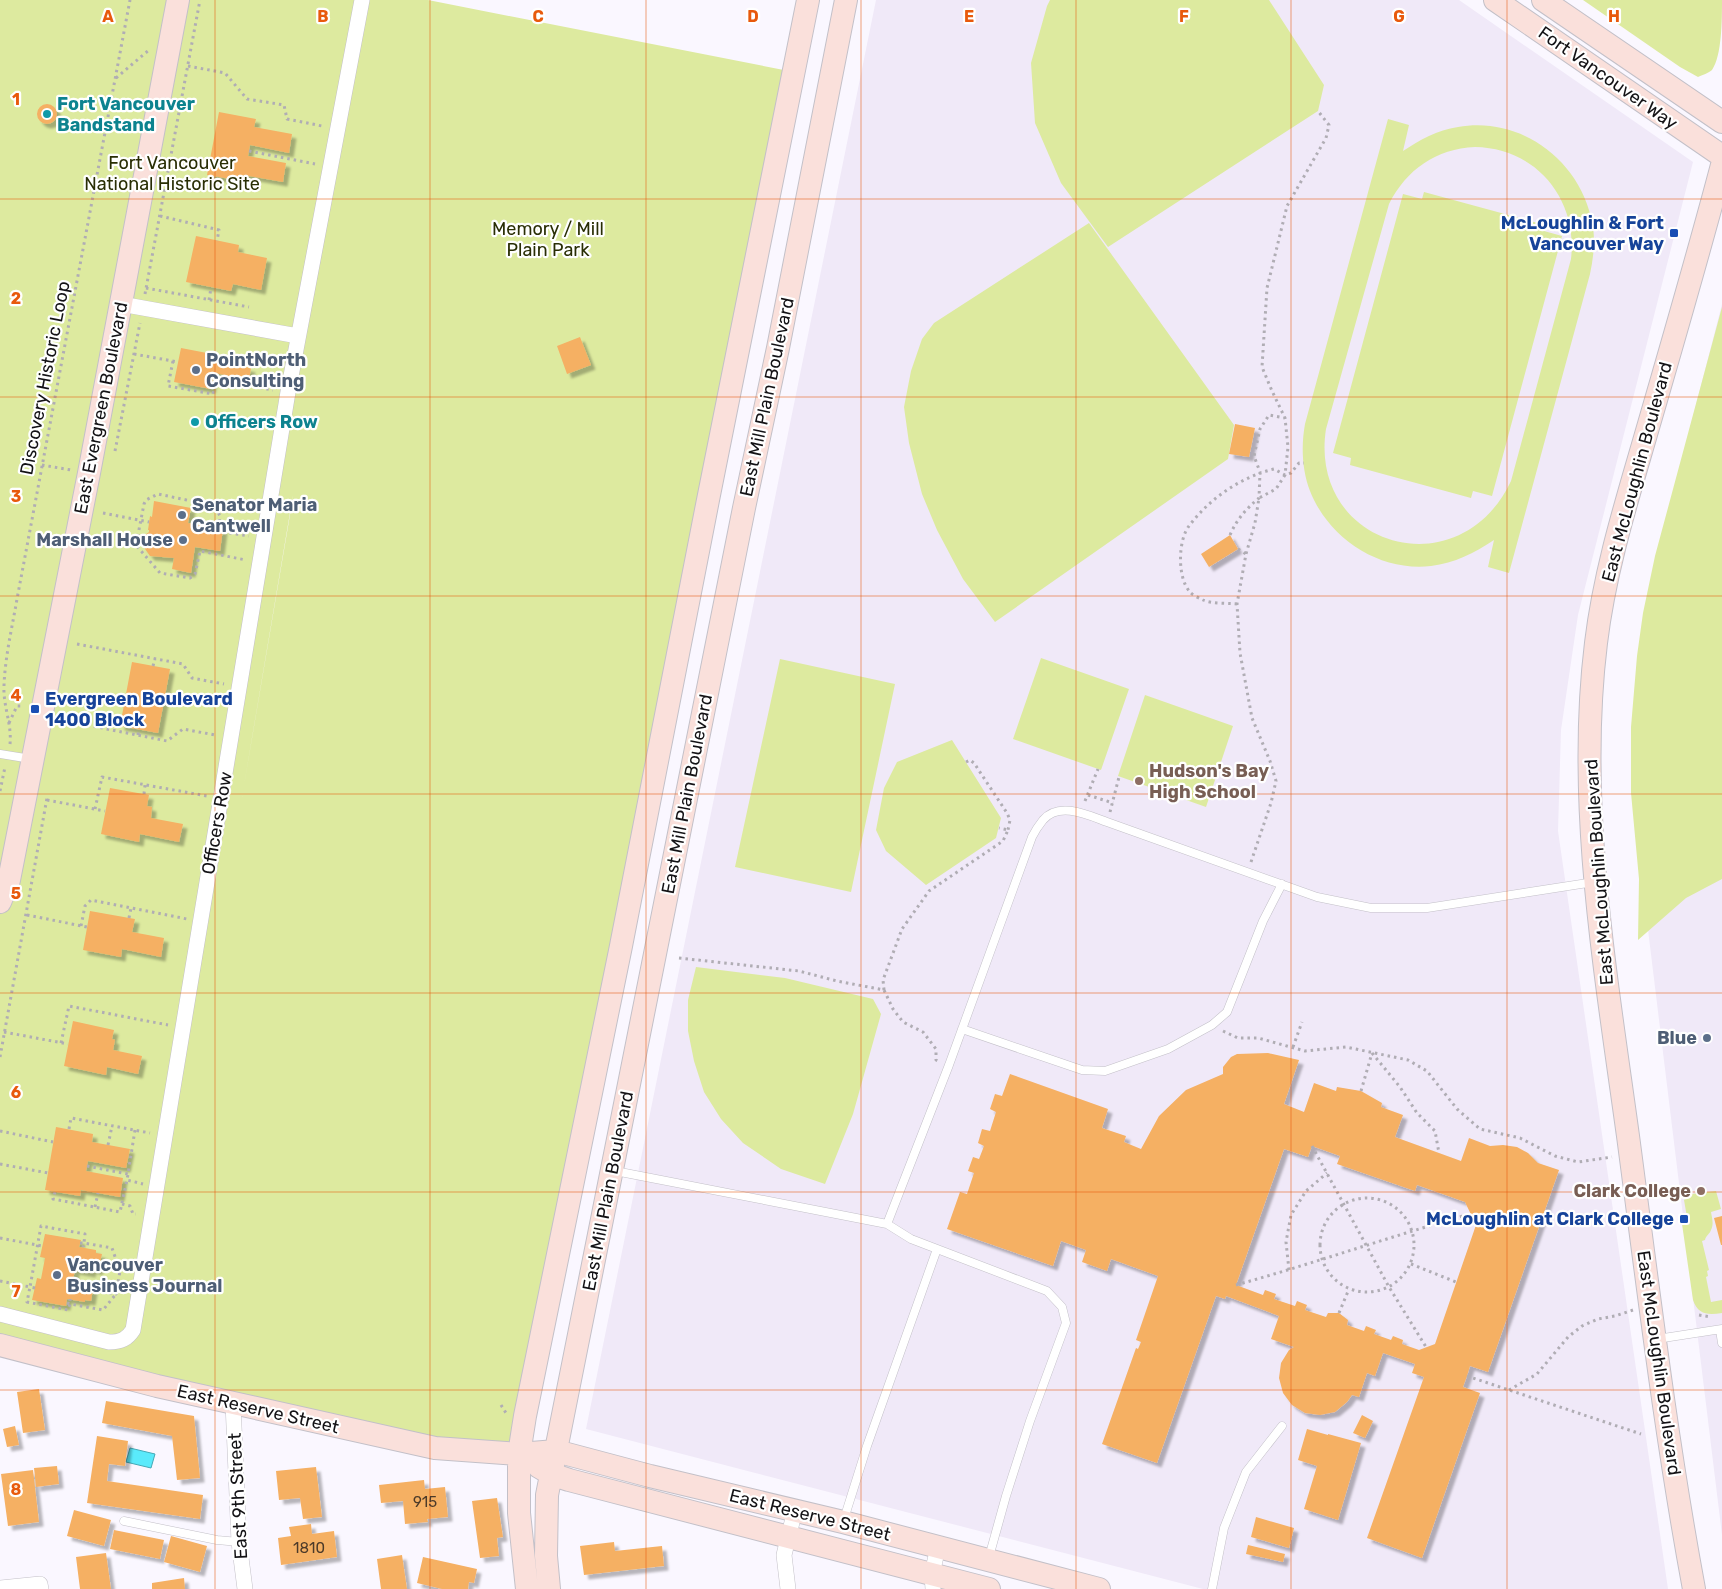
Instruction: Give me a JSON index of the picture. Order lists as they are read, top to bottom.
{
  "streets": {
    "street": [
      "Fort Vancouver Way",
      "East Mill Plain Boulevard",
      "East Evergreen Boulevard",
      "East McLoughlin Boulevard",
      "Officers Row",
      "East Reserve Street",
      "East 9th Street"
    ],
    "path": ["Discovery Historic Loop"]
  },
  "crossings": [
    ["East Mill Plain Boulevard", "East Reserve Street"],
    ["East Reserve Street", "East 9th Street"]
  ],
  "parks": ["Fort Vancouver National Historic Site", "Memory / Mill Plain Park"],
  "places": {
    "other": [
      "Fort Vancouver Bandstand",
      "PointNorth Consulting",
      "Officers Row",
      "Senator Maria Cantwell",
      "Marshall House",
      "Hudson's Bay High School",
      "Blue",
      "Clark College",
      "Vancouver Business Journal"
    ],
    "transit": ["McLoughlin & Fort Vancouver Way", "Evergreen Boulevard 1400 Block", "McLoughlin at Clark College"]
  },
  "house_numbers": ["915", "1810"],
  "grid": {
    "columns": [
      "A",
      "B",
      "C",
      "D",
      "E",
      "F",
      "G",
      "H"
    ],
    "rows": [
      "1",
      "2",
      "3",
      "4",
      "5",
      "6",
      "7",
      "8"
    ]
  }
}
